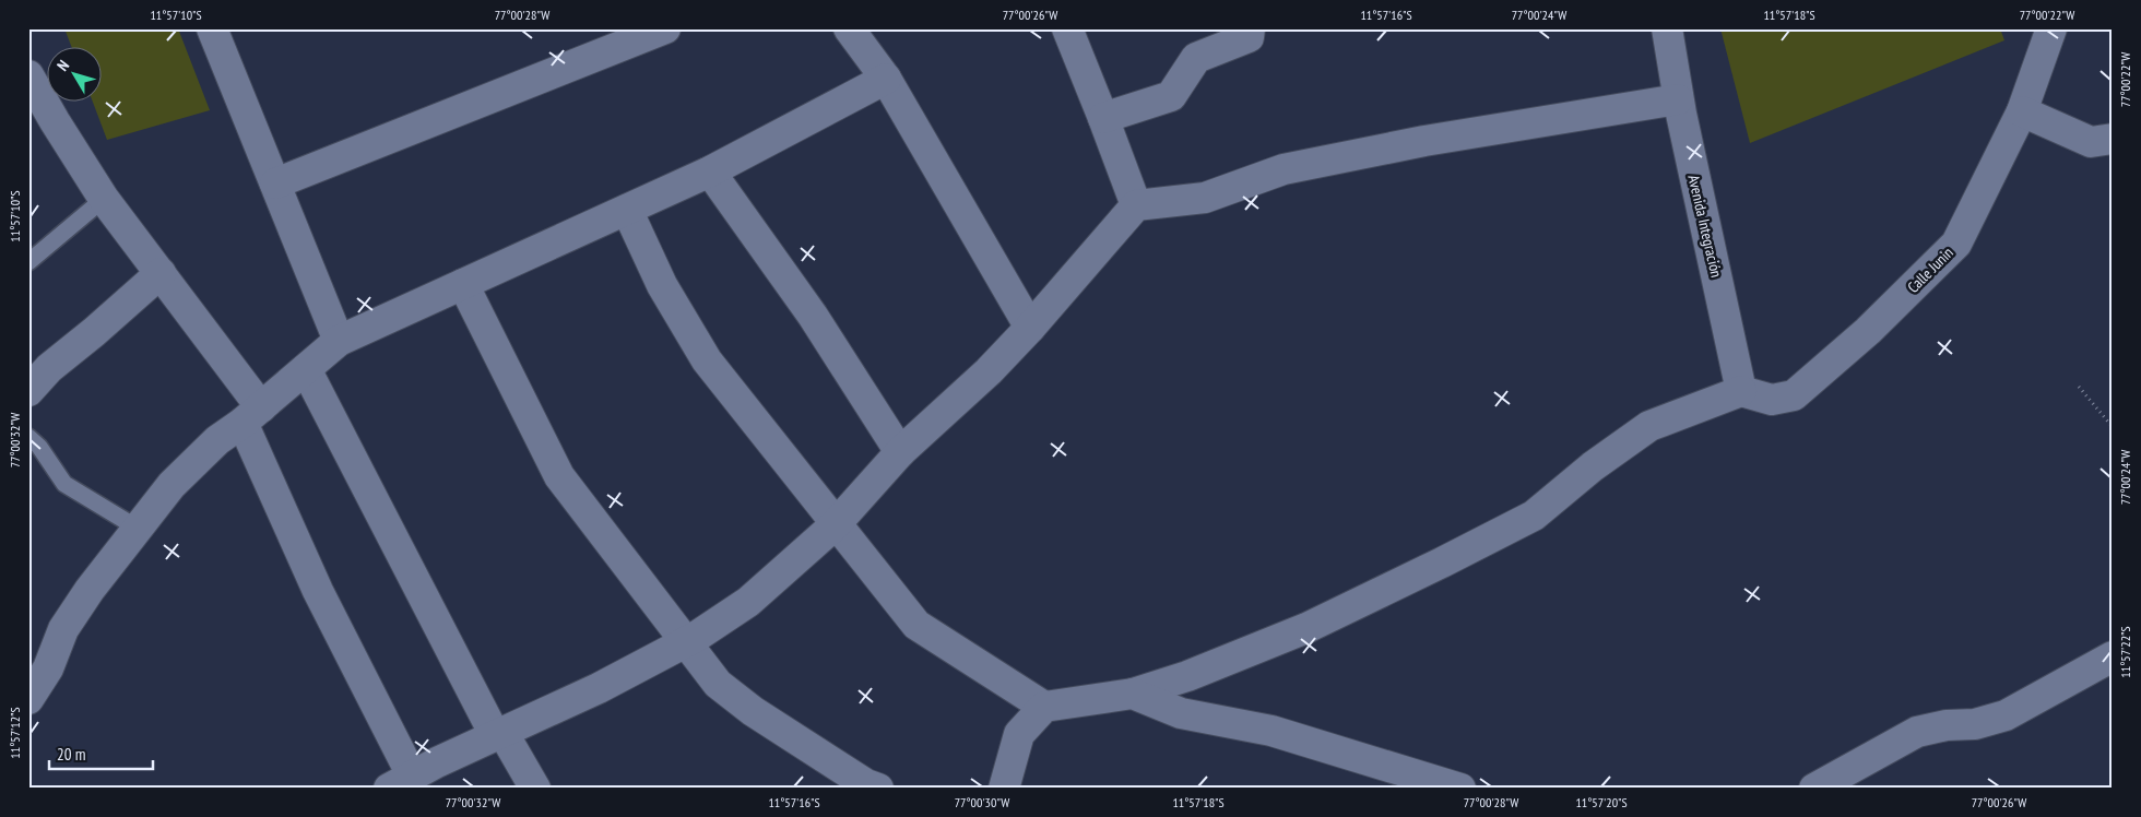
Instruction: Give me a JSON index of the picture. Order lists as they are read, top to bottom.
{
  "streets": {
    "street": ["Avenida Integración", "Calle Junin"]
  },
  "crossings": [
    ["Avenida Integración", "Calle Junin"]
  ],
  "scale_bar": "20 m",
  "north": "top left",
  "coordinates": [
    "11°57'10\"S",
    "77°00'28\"W",
    "77°00'26\"W",
    "11°57'16\"S",
    "77°00'24\"W",
    "11°57'18\"S",
    "77°00'22\"W",
    "77°00'32\"W",
    "11°57'22\"S",
    "11°57'12\"S",
    "77°00'30\"W",
    "11°57'20\"S"
  ]
}
